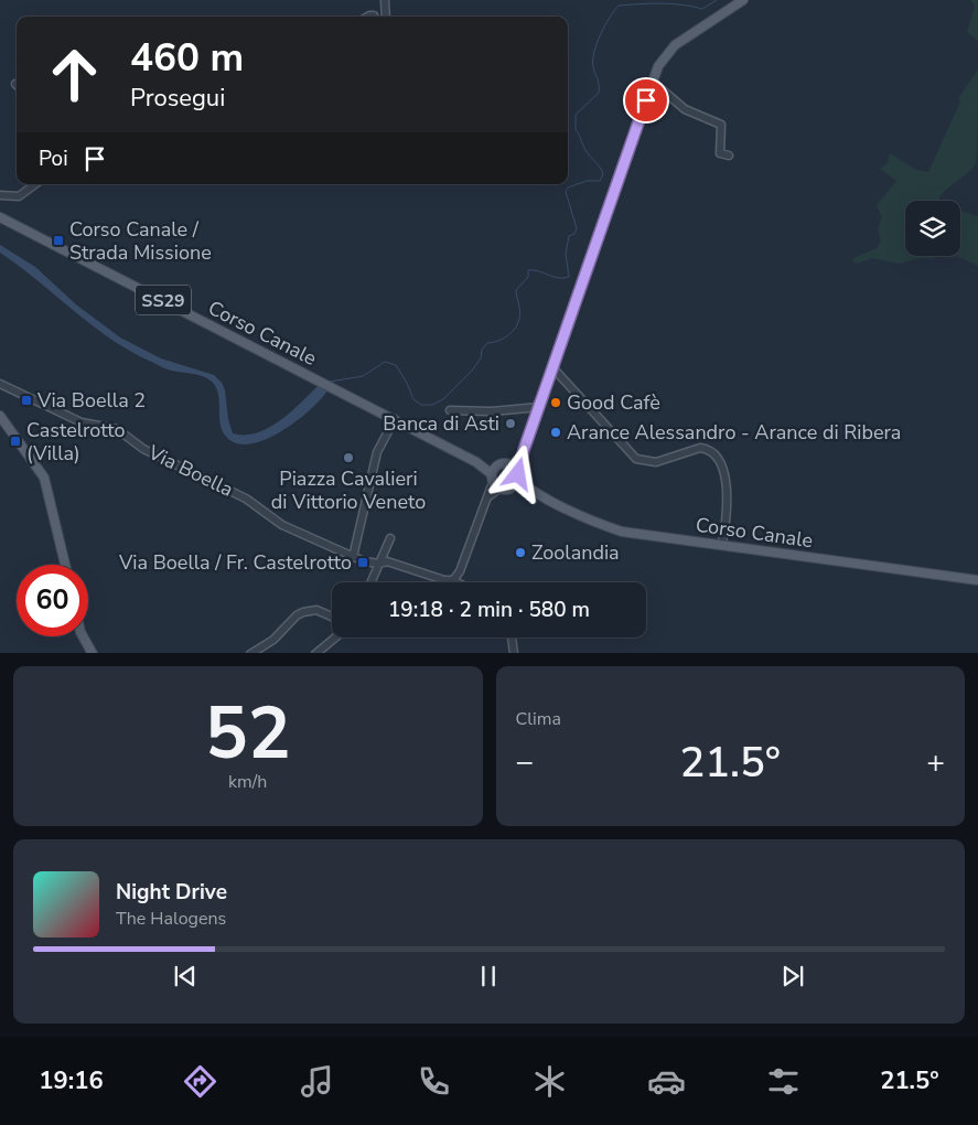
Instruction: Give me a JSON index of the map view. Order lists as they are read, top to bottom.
{
  "streets": {
    "main road": ["SS29", "Corso Canale"],
    "street": ["Via Boella"]
  },
  "places": {
    "transit": [
      "Corso Canale / Strada Missione",
      "Via Boella 2",
      "Castelrotto (Villa)",
      "Via Boella / Fr. Castelrotto"
    ],
    "other": [
      "Good Cafè",
      "Banca di Asti",
      "Arance Alessandro - Arance di Ribera",
      "Piazza Cavalieri di Vittorio Veneto",
      "Zoolandia"
    ]
  },
  "page": {
    "turn": ["460 m", "Prosegui"],
    "then": "Poi",
    "limit": "60",
    "trip": "19:18 · 2 min · 580 m",
    "tile": [
      ["52", "km/h"],
      "Clima"
    ],
    "heat": ["−", "21.5°", "+"],
    "song": ["Night Drive", "The Halogens"],
    "tabs": ["19:16", "21.5°"]
  }
}
